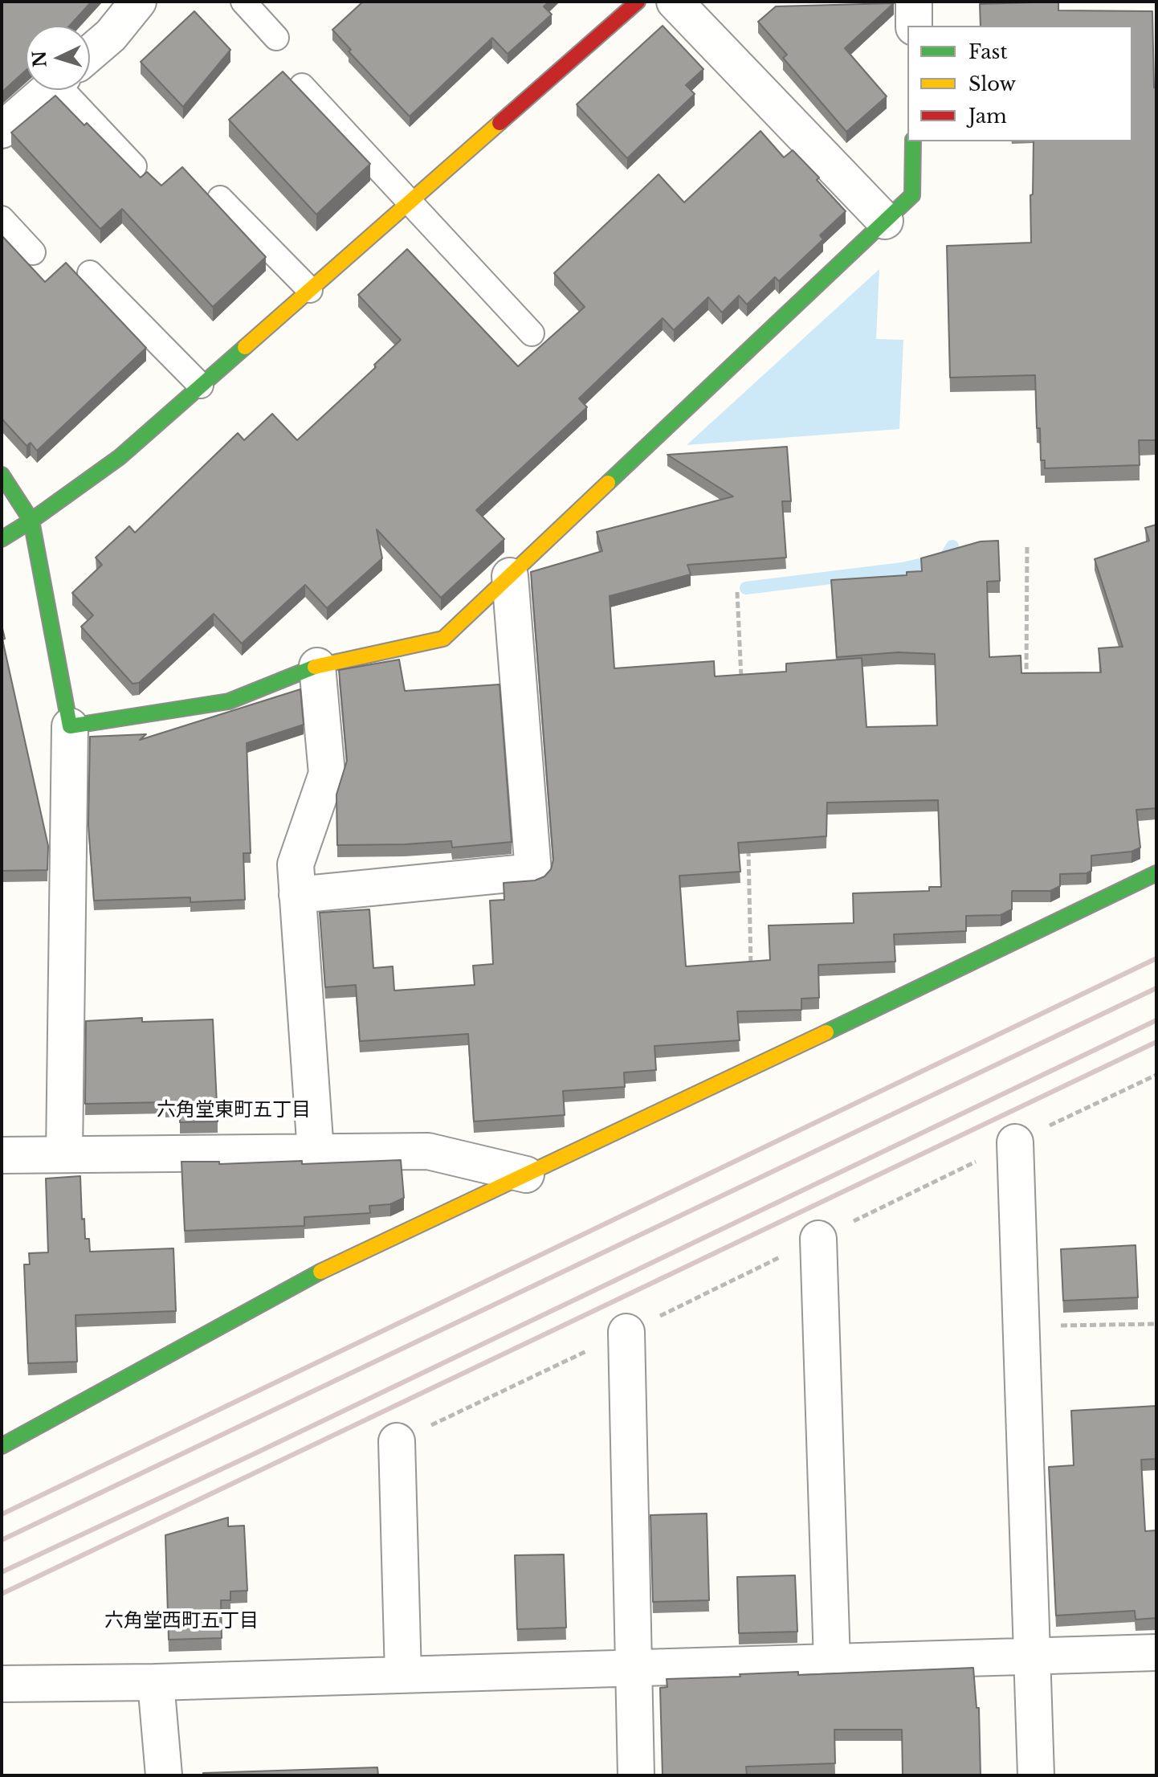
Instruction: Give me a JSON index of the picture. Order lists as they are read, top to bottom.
{
  "districts": ["六角堂東町五丁目", "六角堂西町五丁目"],
  "legend": ["Fast", "Slow", "Jam"],
  "north": "left"
}
